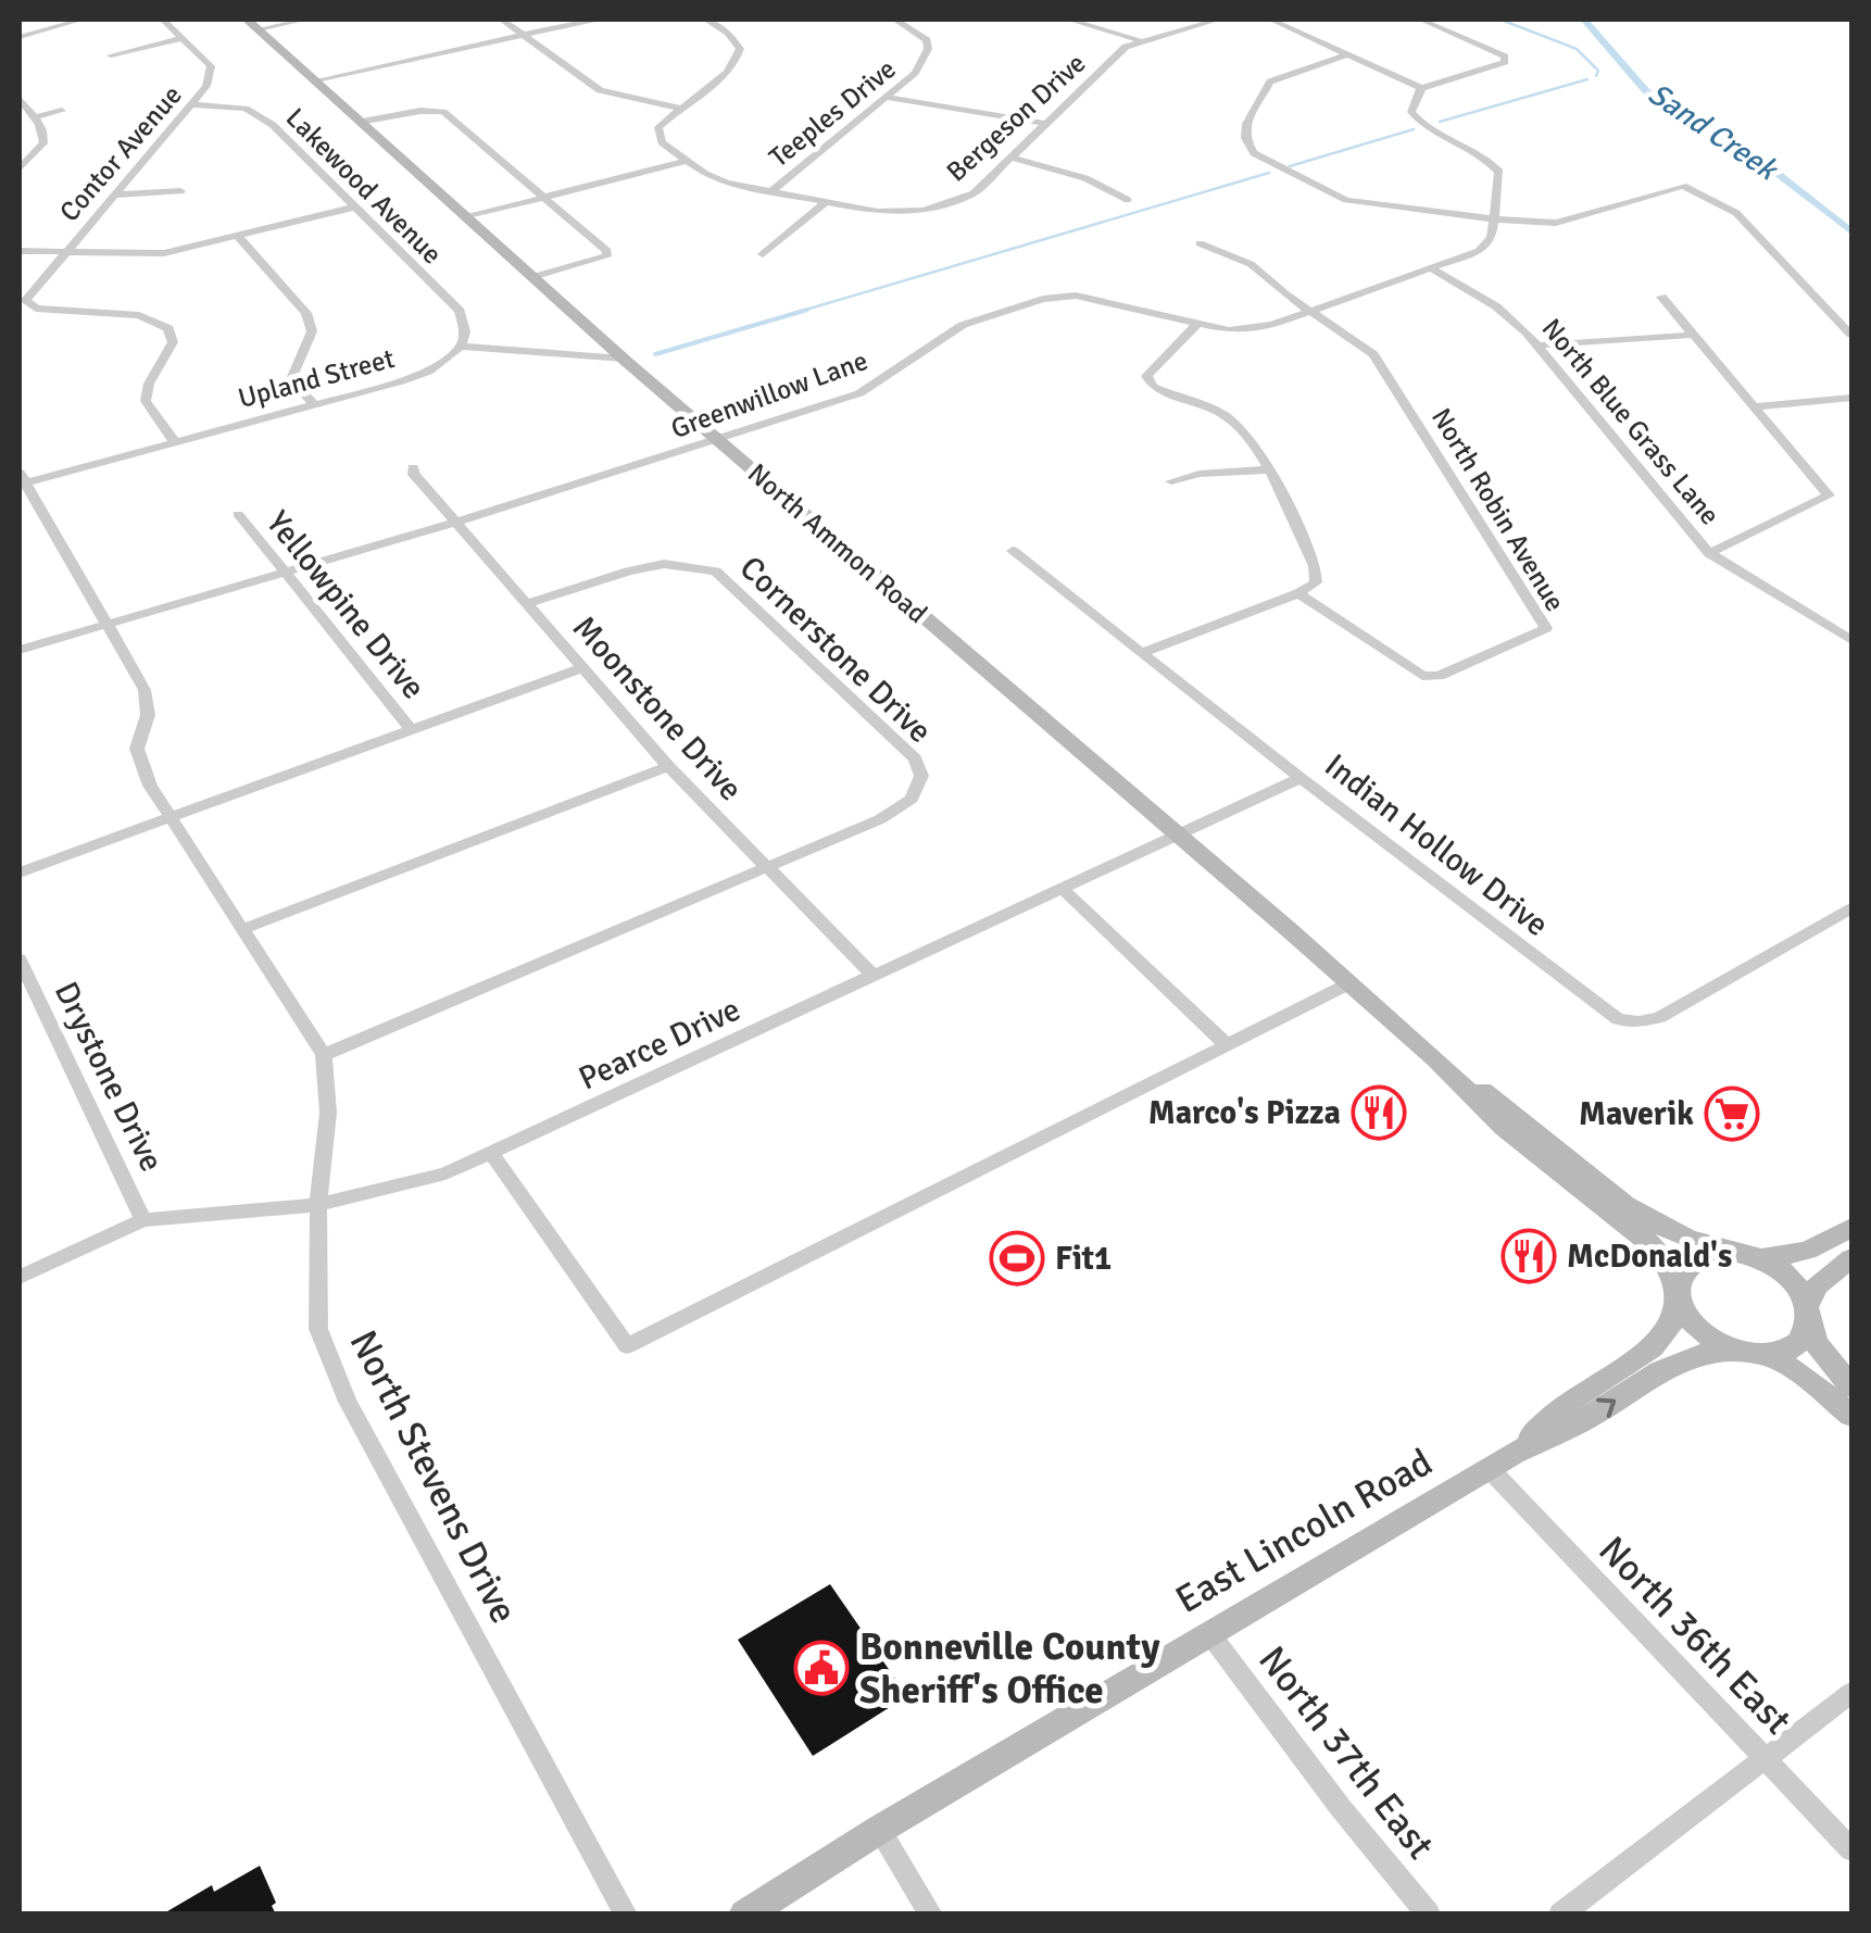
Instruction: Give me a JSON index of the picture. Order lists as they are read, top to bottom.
{
  "streets": {
    "main road": ["North Ammon Road", "East Lincoln Road"],
    "street": [
      "Teeples Drive",
      "Bergeson Drive",
      "Contor Avenue",
      "Lakewood Avenue",
      "Upland Street",
      "Greenwillow Lane",
      "North Blue Grass Lane",
      "North Robin Avenue",
      "Yellowpine Drive",
      "Cornerstone Drive",
      "Moonstone Drive",
      "Indian Hollow Drive",
      "Pearce Drive",
      "Drystone Drive",
      "North Stevens Drive",
      "North 36th East",
      "North 37th East"
    ]
  },
  "crossings": [
    ["Teeples Drive", "Bergeson Drive"],
    ["Contor Avenue", "Lakewood Avenue"],
    ["Contor Avenue", "Upland Street"],
    ["Lakewood Avenue", "Upland Street"],
    ["Upland Street", "North Stevens Drive"],
    ["Greenwillow Lane", "North Blue Grass Lane"],
    ["Greenwillow Lane", "North Robin Avenue"],
    ["Greenwillow Lane", "North Ammon Road"],
    ["Greenwillow Lane", "Yellowpine Drive"],
    ["Greenwillow Lane", "Moonstone Drive"],
    ["Greenwillow Lane", "North Stevens Drive"],
    ["North Ammon Road", "Pearce Drive"],
    ["North Ammon Road", "East Lincoln Road"],
    ["Cornerstone Drive", "Moonstone Drive"],
    ["Moonstone Drive", "Pearce Drive"],
    ["Indian Hollow Drive", "Pearce Drive"],
    ["Pearce Drive", "Drystone Drive"],
    ["Pearce Drive", "North Stevens Drive"],
    ["East Lincoln Road", "North 36th East"],
    ["East Lincoln Road", "North 37th East"]
  ],
  "water": ["Sand Creek"],
  "places": {
    "restaurant": ["Marco's Pizza", "McDonald's"],
    "supermarket": ["Maverik"],
    "sports": ["Fit1"],
    "public building": ["Bonneville County Sheriff's Office"]
  }
}
